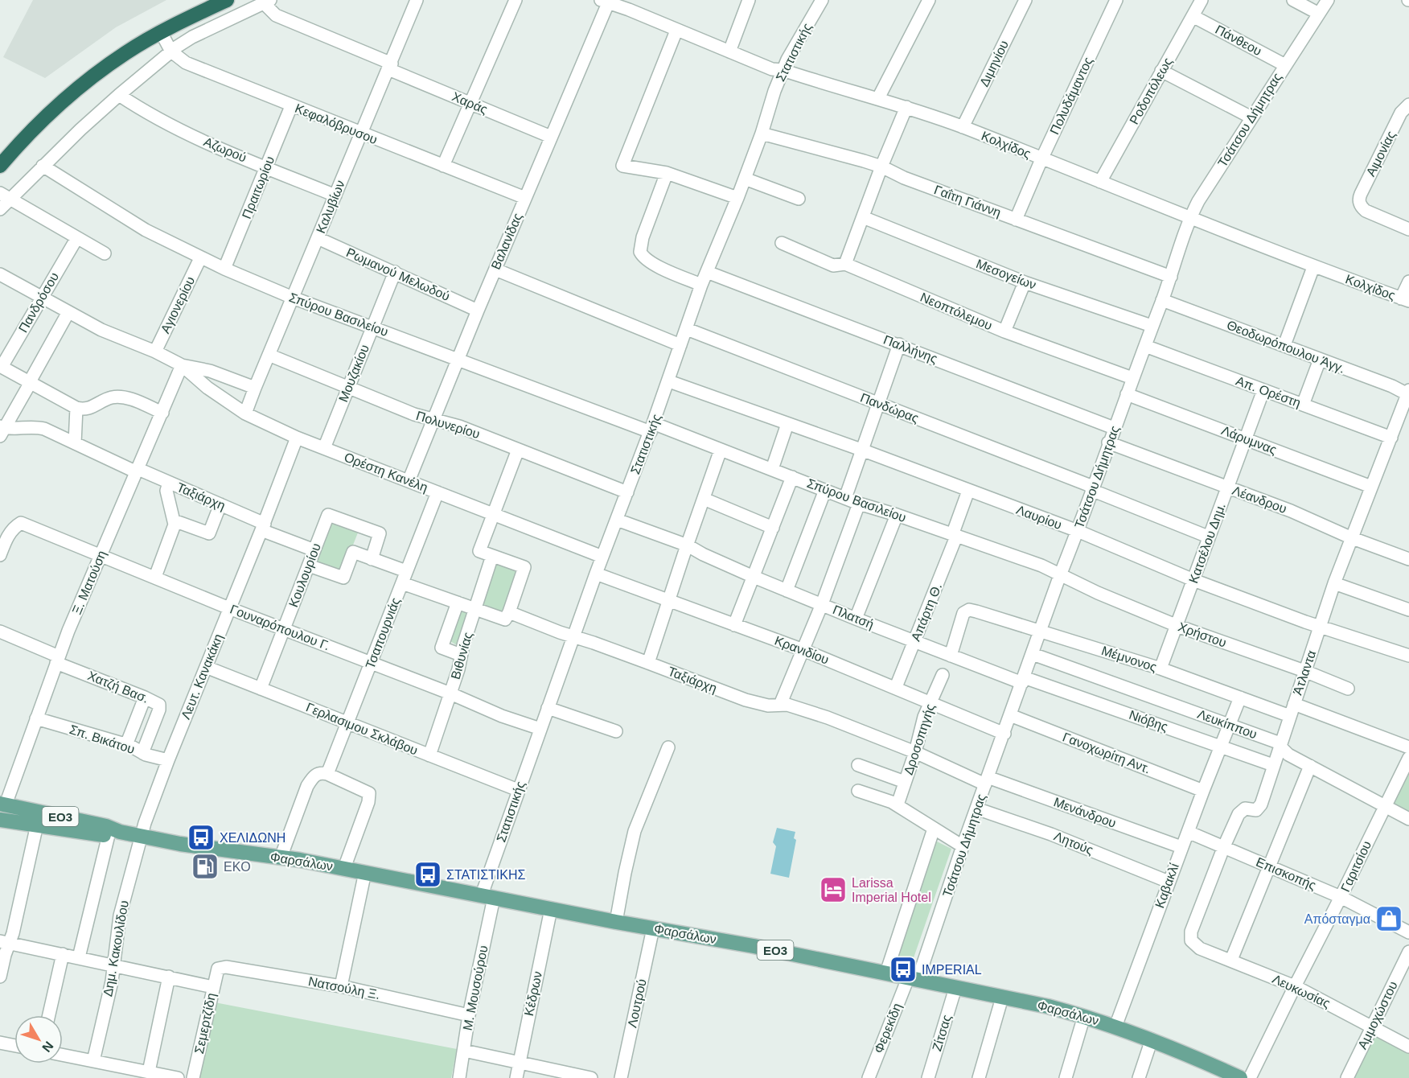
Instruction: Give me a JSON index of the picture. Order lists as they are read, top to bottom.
{
  "streets": {
    "main road": ["ΕΟ3", "Φαρσάλων"],
    "street": [
      "Πάνθεου",
      "Στατιστικής",
      "Διμηνίου",
      "Ροδοπόλεως",
      "Πολυδάμαντος",
      "Χαράς",
      "Τσάτσου Δήμητρας",
      "Κεφαλόβρυσου",
      "Κολχίδος",
      "Αζωρού",
      "Αιμονίας",
      "Πραιτωρίου",
      "Γαΐτη Γιάννη",
      "Καλυβίων",
      "Βαλανίδας",
      "Ρωμανού Μελωδού",
      "Μεσογείων",
      "Πανδρόσου",
      "Αγιονερίου",
      "Νεοπτόλεμου",
      "Σπύρου Βασιλείου",
      "Θεοδωρόπουλου Άγγ.",
      "Παλλήνης",
      "Μουζακίου",
      "Απ. Ορέστη",
      "Πανδώρας",
      "Πολυνερίου",
      "Λάρυμνας",
      "Ορέστη Κανέλη",
      "Ταξιάρχη",
      "Λέανδρου",
      "Λαυρίου",
      "Κατσέλου Δημ.",
      "Κουλουρίου",
      "Ξ. Ματούση",
      "Απάρτη Θ.",
      "Πλατσή",
      "Γουναρόπουλου Γ.",
      "Τσαπουρνιάς",
      "Χρήστου",
      "Κρανιδίου",
      "Βιθυνίας",
      "Μέμνονος",
      "Άτλαντα",
      "Λευτ. Κανακάκη",
      "Χατζή Βασ.",
      "Νιόβης",
      "Λευκίππου",
      "Γερλασιμου Σκλάβου",
      "Σπ. Βικάτου",
      "Δροσοπηγής",
      "Γανοχωρίτη Αντ.",
      "Μενάνδρου",
      "Λητούς",
      "Γαριτσίου",
      "Επισκοπής",
      "Καβακλί",
      "Δημ. Κακουλίδου",
      "Νατσούλη Ξ.",
      "Μ. Μουσούρου",
      "Λευκωσίας",
      "Κέδρων",
      "Λουτρού",
      "Αμμοχώστου",
      "Σεμερτζίδη",
      "Φερεκίδη",
      "Ζίτσας"
    ]
  },
  "crossings": [
    ["Πάνθεου", "Ροδοπόλεως"],
    ["Πάνθεου", "Τσάτσου Δήμητρας"],
    ["Στατιστικής", "Κολχίδος"],
    ["Στατιστικής", "Γαΐτη Γιάννη"],
    ["Στατιστικής", "Σπύρου Βασιλείου"],
    ["Στατιστικής", "Παλλήνης"],
    ["Στατιστικής", "Πανδώρας"],
    ["Στατιστικής", "Πολυνερίου"],
    ["Στατιστικής", "Ορέστη Κανέλη"],
    ["Στατιστικής", "Ταξιάρχη"],
    ["Στατιστικής", "Λαυρίου"],
    ["Στατιστικής", "Πλατσή"],
    ["Στατιστικής", "Γουναρόπουλου Γ."],
    ["Στατιστικής", "Κρανιδίου"],
    ["Στατιστικής", "Γερλασιμου Σκλάβου"],
    ["Στατιστικής", "Φαρσάλων"],
    ["Στατιστικής", "Μ. Μουσούρου"],
    ["Διμηνίου", "Κολχίδος"],
    ["Ροδοπόλεως", "Κολχίδος"],
    ["Πολυδάμαντος", "Κολχίδος"],
    ["Πολυδάμαντος", "Γαΐτη Γιάννη"],
    ["Χαράς", "Καλυβίων"],
    ["Χαράς", "Βαλανίδας"],
    ["Τσάτσου Δήμητρας", "Κολχίδος"],
    ["Τσάτσου Δήμητρας", "Γαΐτη Γιάννη"],
    ["Τσάτσου Δήμητρας", "Μεσογείων"],
    ["Τσάτσου Δήμητρας", "Νεοπτόλεμου"],
    ["Τσάτσου Δήμητρας", "Σπύρου Βασιλείου"],
    ["Τσάτσου Δήμητρας", "Θεοδωρόπουλου Άγγ."],
    ["Τσάτσου Δήμητρας", "Παλλήνης"],
    ["Τσάτσου Δήμητρας", "Απ. Ορέστη"],
    ["Τσάτσου Δήμητρας", "Πανδώρας"],
    ["Τσάτσου Δήμητρας", "Λάρυμνας"],
    ["Τσάτσου Δήμητρας", "Ταξιάρχη"],
    ["Τσάτσου Δήμητρας", "Λέανδρου"],
    ["Τσάτσου Δήμητρας", "Λαυρίου"],
    ["Τσάτσου Δήμητρας", "Πλατσή"],
    ["Τσάτσου Δήμητρας", "Χρήστου"],
    ["Τσάτσου Δήμητρας", "Κρανιδίου"],
    ["Τσάτσου Δήμητρας", "Μέμνονος"],
    ["Τσάτσου Δήμητρας", "Νιόβης"],
    ["Τσάτσου Δήμητρας", "Λευκίππου"],
    ["Τσάτσου Δήμητρας", "Γανοχωρίτη Αντ."],
    ["Τσάτσου Δήμητρας", "Μενάνδρου"],
    ["Τσάτσου Δήμητρας", "Λητούς"],
    ["Τσάτσου Δήμητρας", "Φαρσάλων"],
    ["Τσάτσου Δήμητρας", "Φερεκίδη"],
    ["Κεφαλόβρυσου", "Πραιτωρίου"],
    ["Κεφαλόβρυσου", "Καλυβίων"],
    ["Κεφαλόβρυσου", "Βαλανίδας"],
    ["Κολχίδος", "Βαλανίδας"],
    ["Αζωρού", "Πραιτωρίου"],
    ["Αζωρού", "Καλυβίων"],
    ["Πραιτωρίου", "Σπύρου Βασιλείου"],
    ["Καλυβίων", "Ρωμανού Μελωδού"],
    ["Καλυβίων", "Σπύρου Βασιλείου"],
    ["Καλυβίων", "Πολυνερίου"],
    ["Καλυβίων", "Ορέστη Κανέλη"],
    ["Βαλανίδας", "Ρωμανού Μελωδού"],
    ["Βαλανίδας", "Σπύρου Βασιλείου"],
    ["Βαλανίδας", "Πολυνερίου"],
    ["Βαλανίδας", "Ορέστη Κανέλη"],
    ["Ρωμανού Μελωδού", "Μουζακίου"],
    ["Πανδρόσου", "Ορέστη Κανέλη"],
    ["Αγιονερίου", "Σπύρου Βασιλείου"],
    ["Αγιονερίου", "Ορέστη Κανέλη"],
    ["Σπύρου Βασιλείου", "Μουζακίου"],
    ["Σπύρου Βασιλείου", "Απάρτη Θ."],
    ["Σπύρου Βασιλείου", "Χρήστου"],
    ["Θεοδωρόπουλου Άγγ.", "Άτλαντα"],
    ["Μουζακίου", "Πολυνερίου"],
    ["Μουζακίου", "Ορέστη Κανέλη"],
    ["Απ. Ορέστη", "Κατσέλου Δημ."],
    ["Απ. Ορέστη", "Άτλαντα"],
    ["Πανδώρας", "Κατσέλου Δημ."],
    ["Λάρυμνας", "Κατσέλου Δημ."],
    ["Λάρυμνας", "Άτλαντα"],
    ["Ορέστη Κανέλη", "Ξ. Ματούση"],
    ["Ορέστη Κανέλη", "Τσαπουρνιάς"],
    ["Ορέστη Κανέλη", "Λευτ. Κανακάκη"],
    ["Ταξιάρχη", "Κουλουρίου"],
    ["Ταξιάρχη", "Ξ. Ματούση"],
    ["Ταξιάρχη", "Τσαπουρνιάς"],
    ["Ταξιάρχη", "Βιθυνίας"],
    ["Ταξιάρχη", "Λευτ. Κανακάκη"],
    ["Ταξιάρχη", "Δροσοπηγής"],
    ["Ταξιάρχη", "Μενάνδρου"],
    ["Λέανδρου", "Κατσέλου Δημ."],
    ["Λέανδρου", "Άτλαντα"],
    ["Λαυρίου", "Κατσέλου Δημ."],
    ["Λαυρίου", "Απάρτη Θ."],
    ["Λαυρίου", "Άτλαντα"],
    ["Κατσέλου Δημ.", "Χρήστου"],
    ["Κατσέλου Δημ.", "Μέμνονος"],
    ["Κουλουρίου", "Γουναρόπουλου Γ."],
    ["Κουλουρίου", "Γερλασιμου Σκλάβου"],
    ["Ξ. Ματούση", "Γουναρόπουλου Γ."],
    ["Ξ. Ματούση", "Χατζή Βασ."],
    ["Ξ. Ματούση", "Σπ. Βικάτου"],
    ["Ξ. Ματούση", "Φαρσάλων"],
    ["Απάρτη Θ.", "Πλατσή"],
    ["Απάρτη Θ.", "Κρανιδίου"],
    ["Πλατσή", "Μέμνονος"],
    ["Πλατσή", "Νιόβης"],
    ["Γουναρόπουλου Γ.", "Τσαπουρνιάς"],
    ["Γουναρόπουλου Γ.", "Βιθυνίας"],
    ["Γουναρόπουλου Γ.", "Λευτ. Κανακάκη"],
    ["Τσαπουρνιάς", "Γερλασιμου Σκλάβου"],
    ["Χρήστου", "Άτλαντα"],
    ["Κρανιδίου", "Δροσοπηγής"],
    ["Βιθυνίας", "Γερλασιμου Σκλάβου"],
    ["Μέμνονος", "Άτλαντα"],
    ["Μέμνονος", "Καβακλί"],
    ["Άτλαντα", "Νιόβης"],
    ["Άτλαντα", "Λευκίππου"],
    ["Άτλαντα", "Επισκοπής"],
    ["Άτλαντα", "Λευκωσίας"],
    ["Λευτ. Κανακάκη", "Γερλασιμου Σκλάβου"],
    ["Λευτ. Κανακάκη", "Σπ. Βικάτου"],
    ["Λευτ. Κανακάκη", "Φαρσάλων"],
    ["Λευτ. Κανακάκη", "Δημ. Κακουλίδου"],
    ["Χατζή Βασ.", "Σπ. Βικάτου"],
    ["Νιόβης", "Καβακλί"],
    ["Λευκίππου", "Γαριτσίου"],
    ["Λευκίππου", "Καβακλί"],
    ["Γανοχωρίτη Αντ.", "Καβακλί"],
    ["Μενάνδρου", "Καβακλί"],
    ["Λητούς", "Καβακλί"],
    ["Φαρσάλων", "Καβακλί"],
    ["Φαρσάλων", "Δημ. Κακουλίδου"],
    ["Φαρσάλων", "Μ. Μουσούρου"],
    ["Φαρσάλων", "Κέδρων"],
    ["Φαρσάλων", "Λουτρού"],
    ["Φαρσάλων", "Φερεκίδη"],
    ["Φαρσάλων", "Ζίτσας"],
    ["Γαριτσίου", "Επισκοπής"],
    ["Γαριτσίου", "Λευκωσίας"],
    ["Επισκοπής", "Καβακλί"],
    ["Νατσούλη Ξ.", "Μ. Μουσούρου"],
    ["Νατσούλη Ξ.", "Σεμερτζίδη"],
    ["Λευκωσίας", "Αμμοχώστου"]
  ],
  "places": {
    "bus stop": ["ΧΕΛΙΔΩΝΗ", "ΣΤΑΤΙΣΤΙΚΗΣ", "IMPERIAL"],
    "fuel station": ["EKO"],
    "hotel": ["Larissa Imperial Hotel"],
    "shop": ["Απόσταγμα"]
  },
  "north": "bottom right"
}
